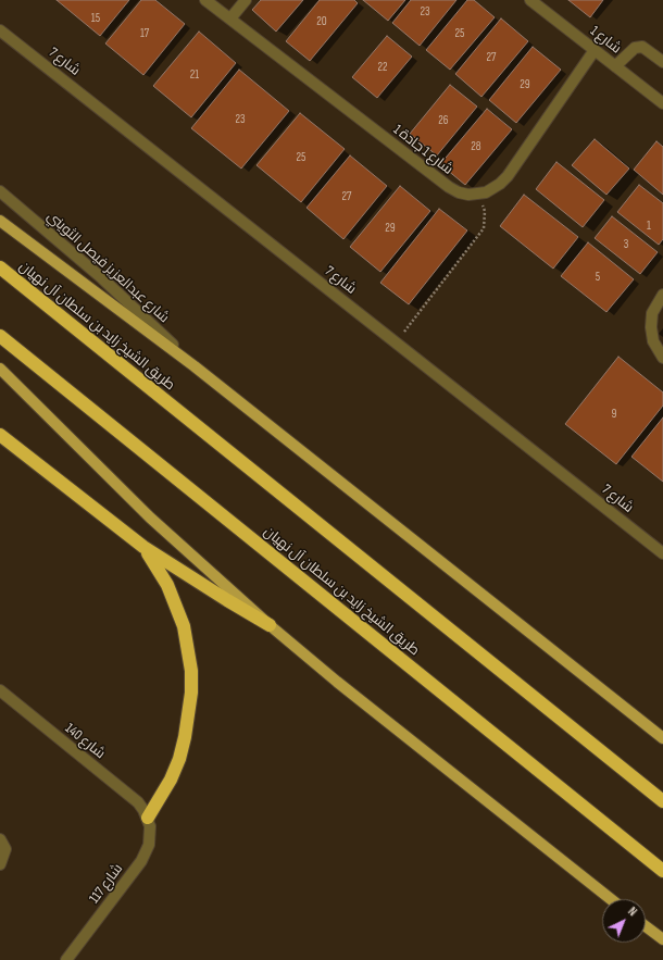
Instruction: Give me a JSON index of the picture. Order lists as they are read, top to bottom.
{
  "streets": {
    "highway": ["طريق الشيخ زايد بن سلطان آل نهيان"],
    "street": [
      "شارع 1",
      "شارع 7",
      "شارع 1 جادة 1",
      "شارع عبدالعزيز فيصل الثويني",
      "شارع 140",
      "شارع 117"
    ]
  },
  "crossings": [
    ["شارع 140", "شارع 117"]
  ],
  "house_numbers": [
    "23",
    "15",
    "20",
    "17",
    "25",
    "27",
    "22",
    "21",
    "29",
    "23",
    "26",
    "28",
    "25",
    "27",
    "1",
    "29",
    "3",
    "5",
    "9"
  ],
  "north": "top right"
}
